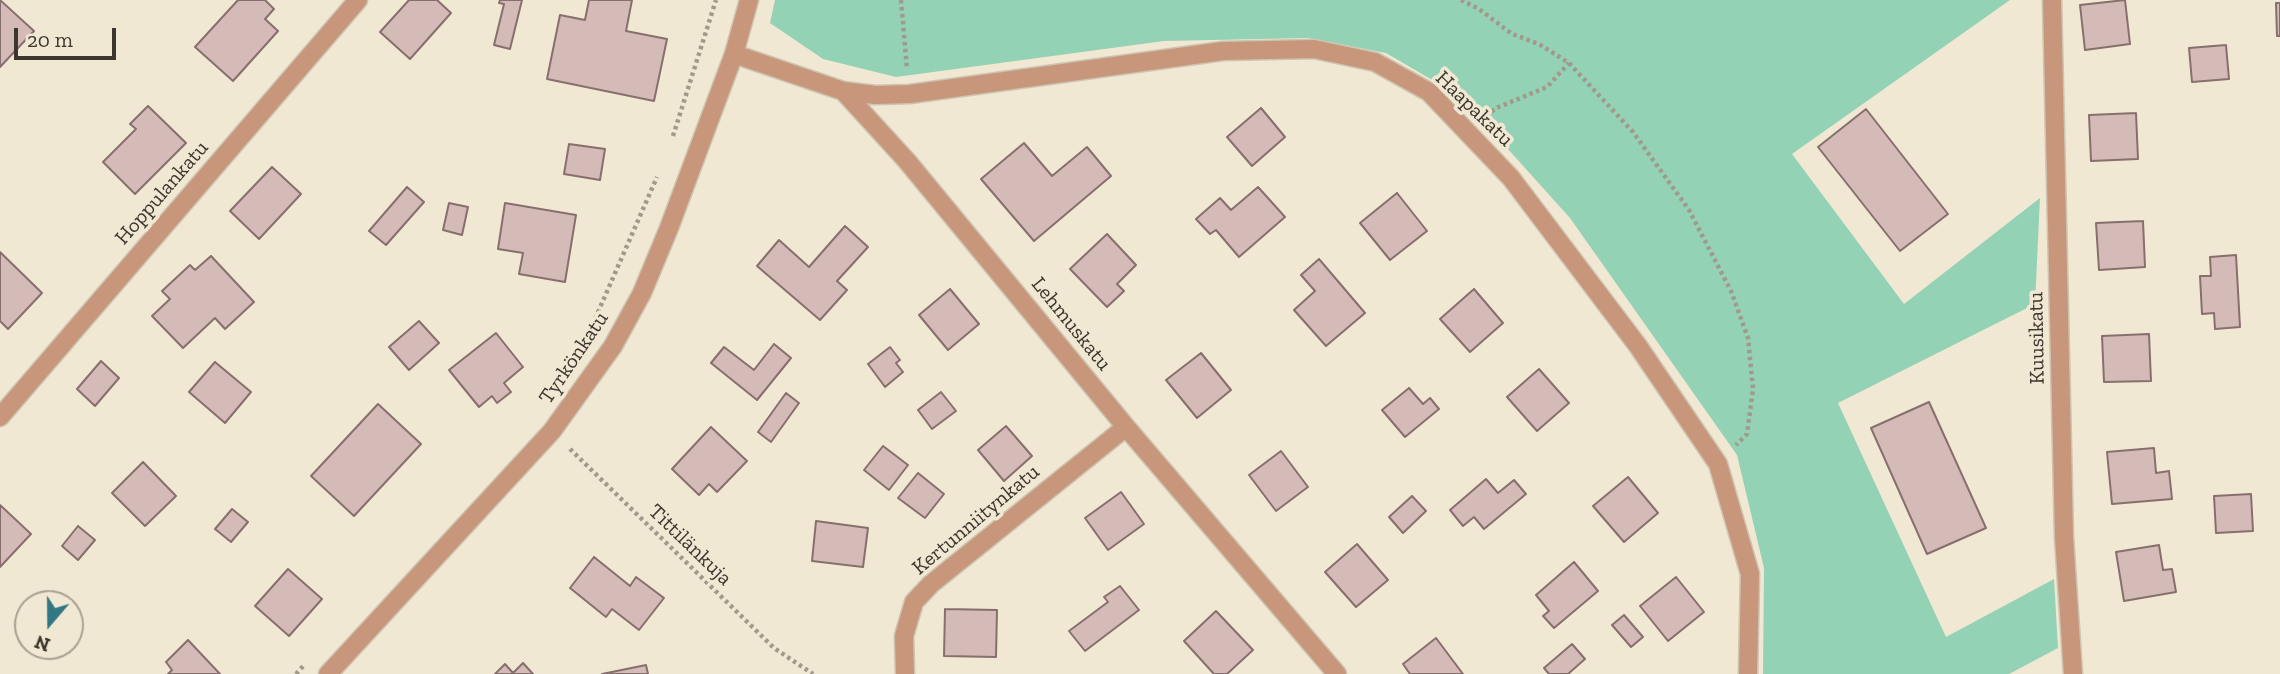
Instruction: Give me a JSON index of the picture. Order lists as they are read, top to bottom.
{
  "streets": {
    "street": [
      "Haapakatu",
      "Hoppulankatu",
      "Lehmuskatu",
      "Kuusikatu",
      "Tyrkönkatu",
      "Kertunniitynkatu"
    ],
    "path": ["Tittilänkuja"]
  },
  "crossings": [
    ["Haapakatu", "Lehmuskatu"],
    ["Lehmuskatu", "Tyrkönkatu"],
    ["Lehmuskatu", "Kertunniitynkatu"],
    ["Tyrkönkatu", "Tittilänkuja"]
  ],
  "scale_bar": "20 m",
  "north": "bottom"
}
